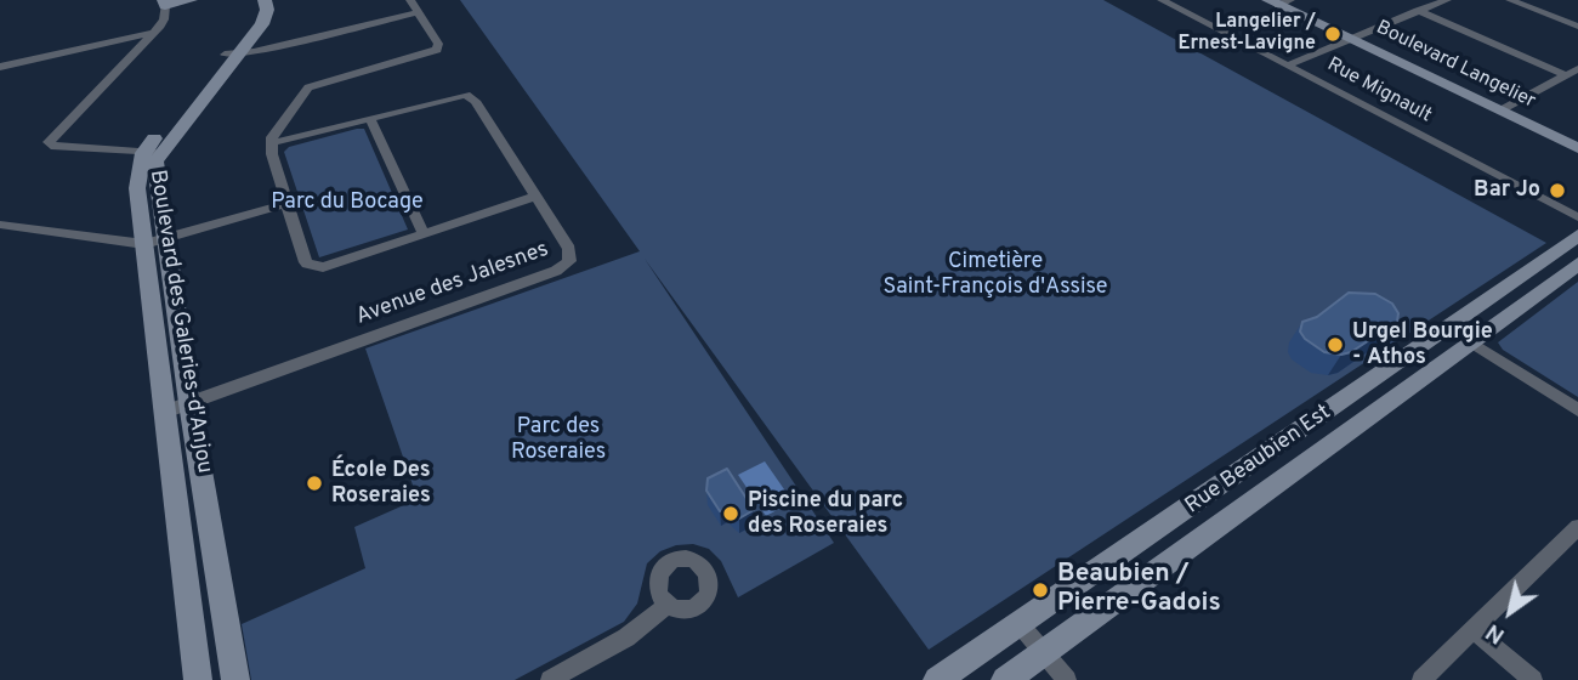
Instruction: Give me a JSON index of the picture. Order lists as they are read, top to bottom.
{
  "streets": {
    "street": [
      "Boulevard Langelier",
      "Rue Mignault",
      "Avenue des Jalesnes",
      "Boulevard des Galeries-d'Anjou",
      "Rue Beaubien Est"
    ]
  },
  "crossings": [
    ["Avenue des Jalesnes", "Boulevard des Galeries-d'Anjou"]
  ],
  "parks": ["Parc du Bocage", "Cimetière Saint-François d'Assise", "Parc des Roseraies"],
  "places": [
    "Langelier / Ernest-Lavigne",
    "Bar Jo",
    "Urgel Bourgie - Athos",
    "École Des Roseraies",
    "Piscine du parc des Roseraies",
    "Beaubien / Pierre-Gadois"
  ],
  "north": "bottom left"
}
